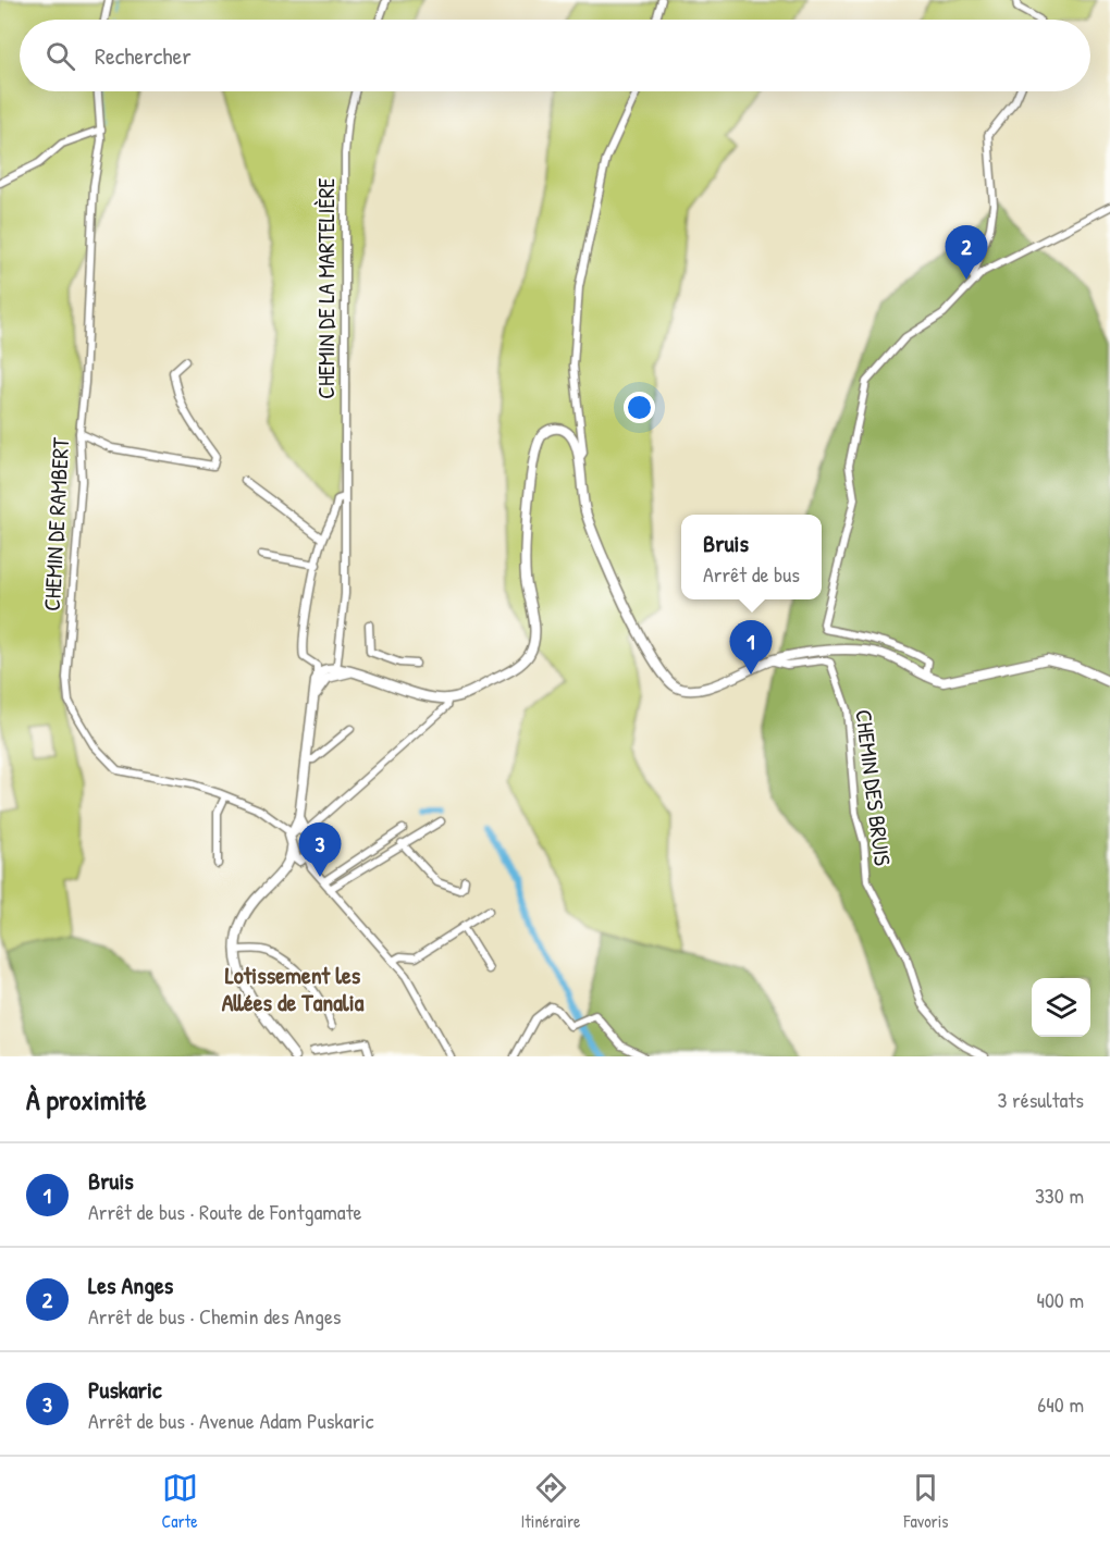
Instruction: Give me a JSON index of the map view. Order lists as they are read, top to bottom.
{
  "streets": {
    "street": ["CHEMIN DE LA MARTELIÈRE", "CHEMIN DE RAMBERT", "CHEMIN DES BRUIS"]
  },
  "districts": ["Lotissement les Allées de Tanalia"],
  "page": {
    "search": "Rechercher",
    "pins": ["2", "1", "3"],
    "popup": ["Bruis", "Arrêt de bus"],
    "heading": ["À proximité", "3 résultats"],
    "list": [
      {
        "mark": "1",
        "name": "Bruis",
        "note": "Arrêt de bus · Route de Fontgamate",
        "value": "330 m"
      },
      {
        "mark": "2",
        "name": "Les Anges",
        "note": "Arrêt de bus · Chemin des Anges",
        "value": "400 m"
      },
      {
        "mark": "3",
        "name": "Puskaric",
        "note": "Arrêt de bus · Avenue Adam Puskaric",
        "value": "640 m"
      }
    ],
    "nav": ["Carte", "Itinéraire", "Favoris"]
  }
}
